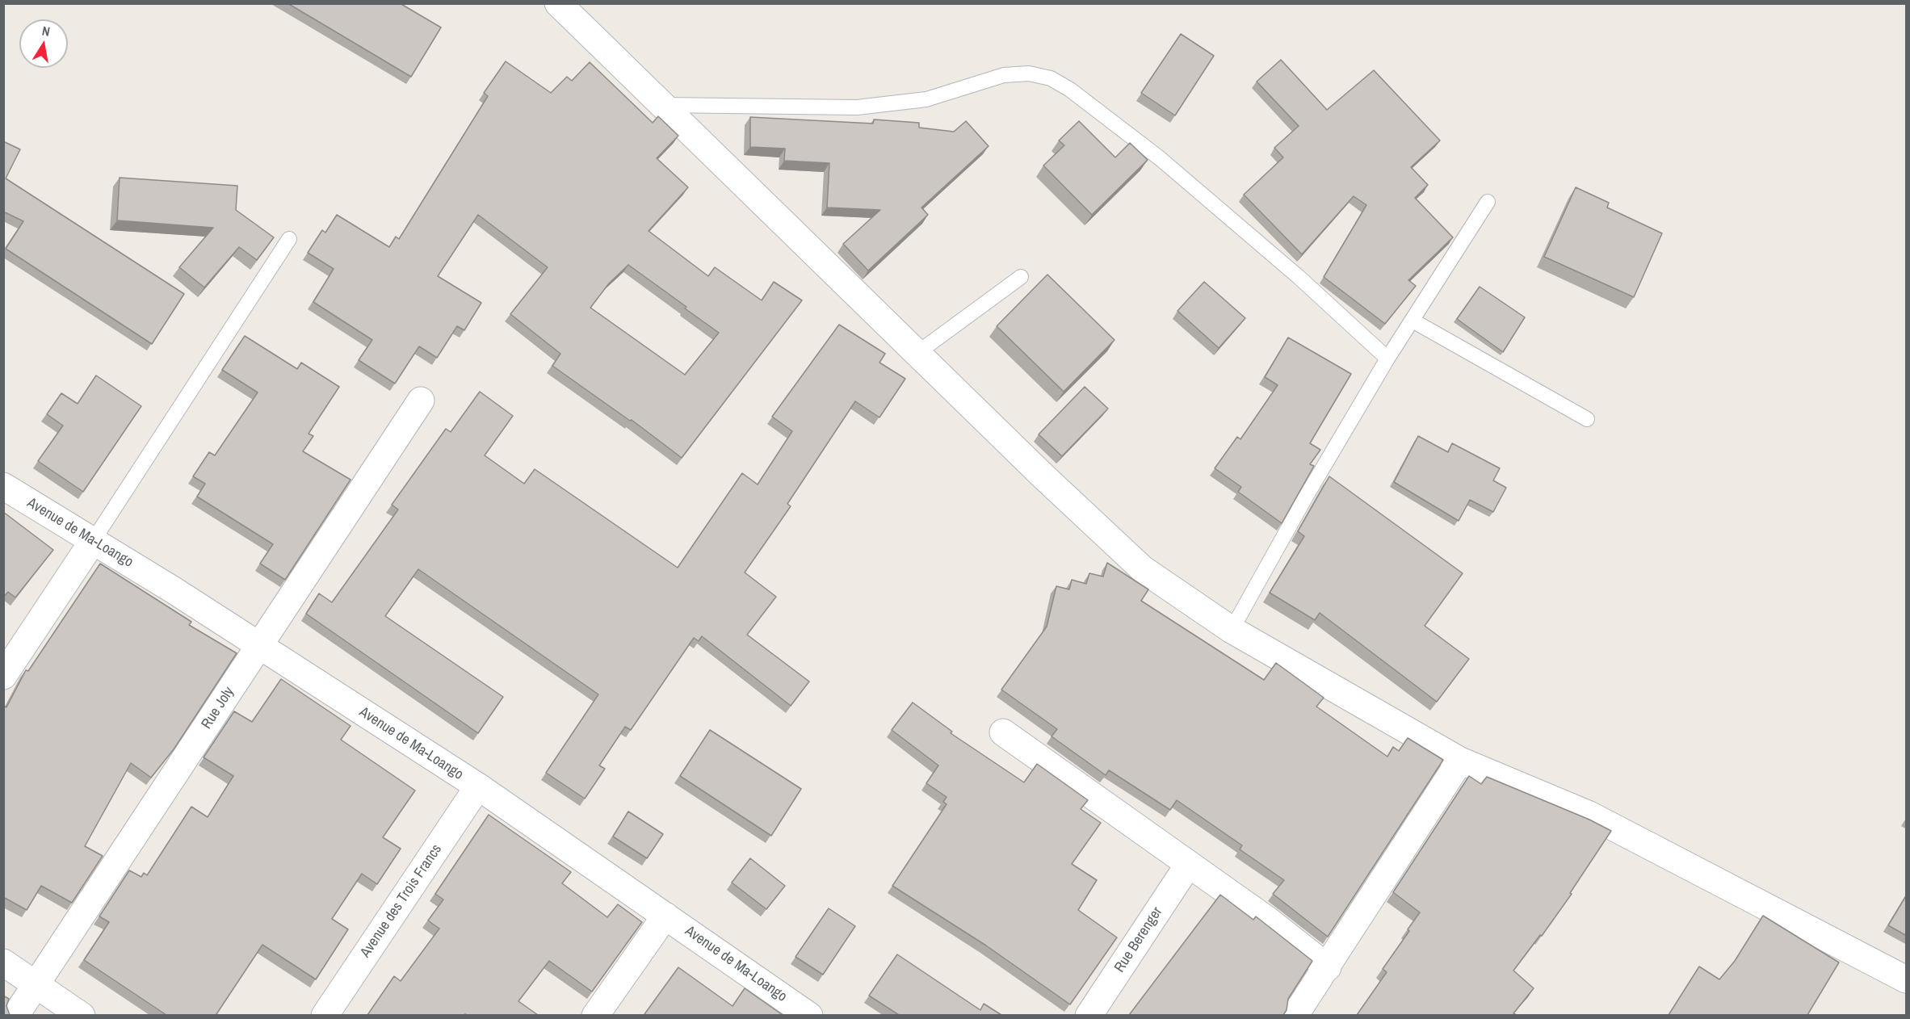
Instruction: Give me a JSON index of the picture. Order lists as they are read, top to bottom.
{
  "streets": {
    "street": [
      "Avenue de Ma-Loango",
      "Rue Joly",
      "Avenue des Trois Francs",
      "Rue Berenger"
    ]
  },
  "crossings": [
    ["Avenue de Ma-Loango", "Rue Joly"],
    ["Avenue de Ma-Loango", "Avenue des Trois Francs"]
  ],
  "north": "top"
}
